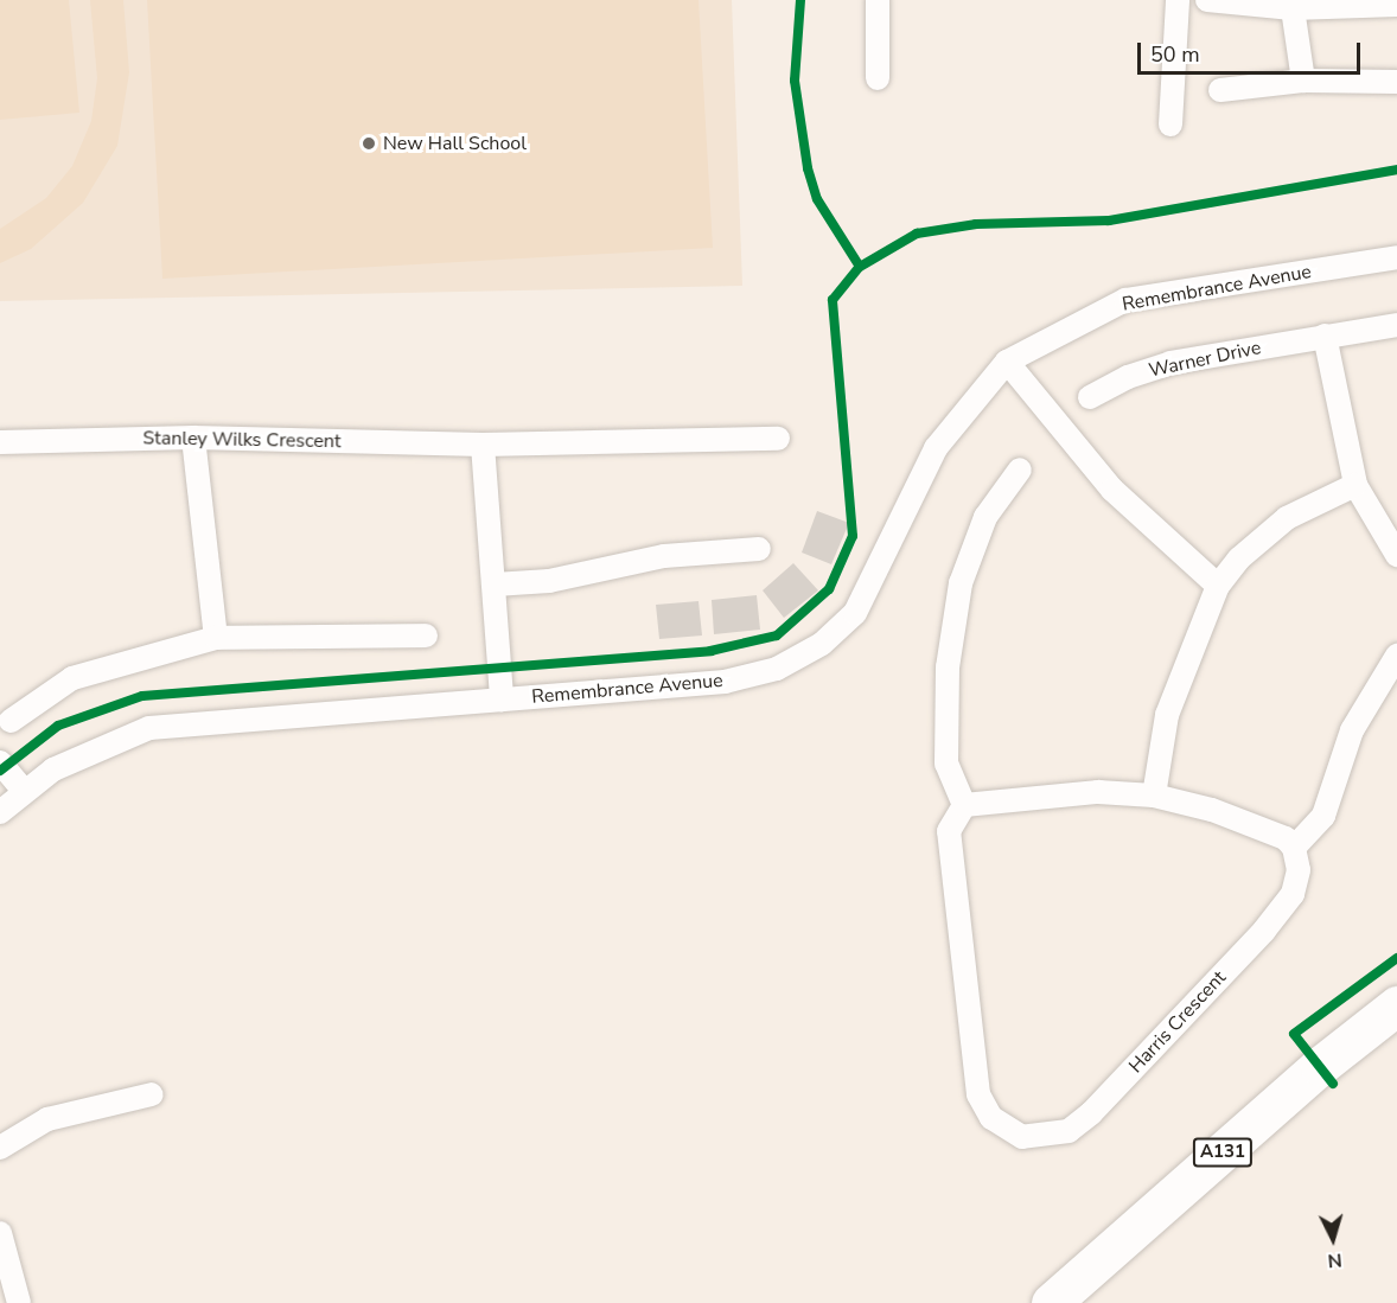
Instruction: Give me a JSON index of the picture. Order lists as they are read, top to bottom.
{
  "streets": {
    "highway": ["A131"],
    "street": [
      "Remembrance Avenue",
      "Warner Drive",
      "Stanley Wilks Crescent",
      "Harris Crescent"
    ]
  },
  "places": ["New Hall School"],
  "scale_bar": "50 m",
  "north": "bottom"
}
